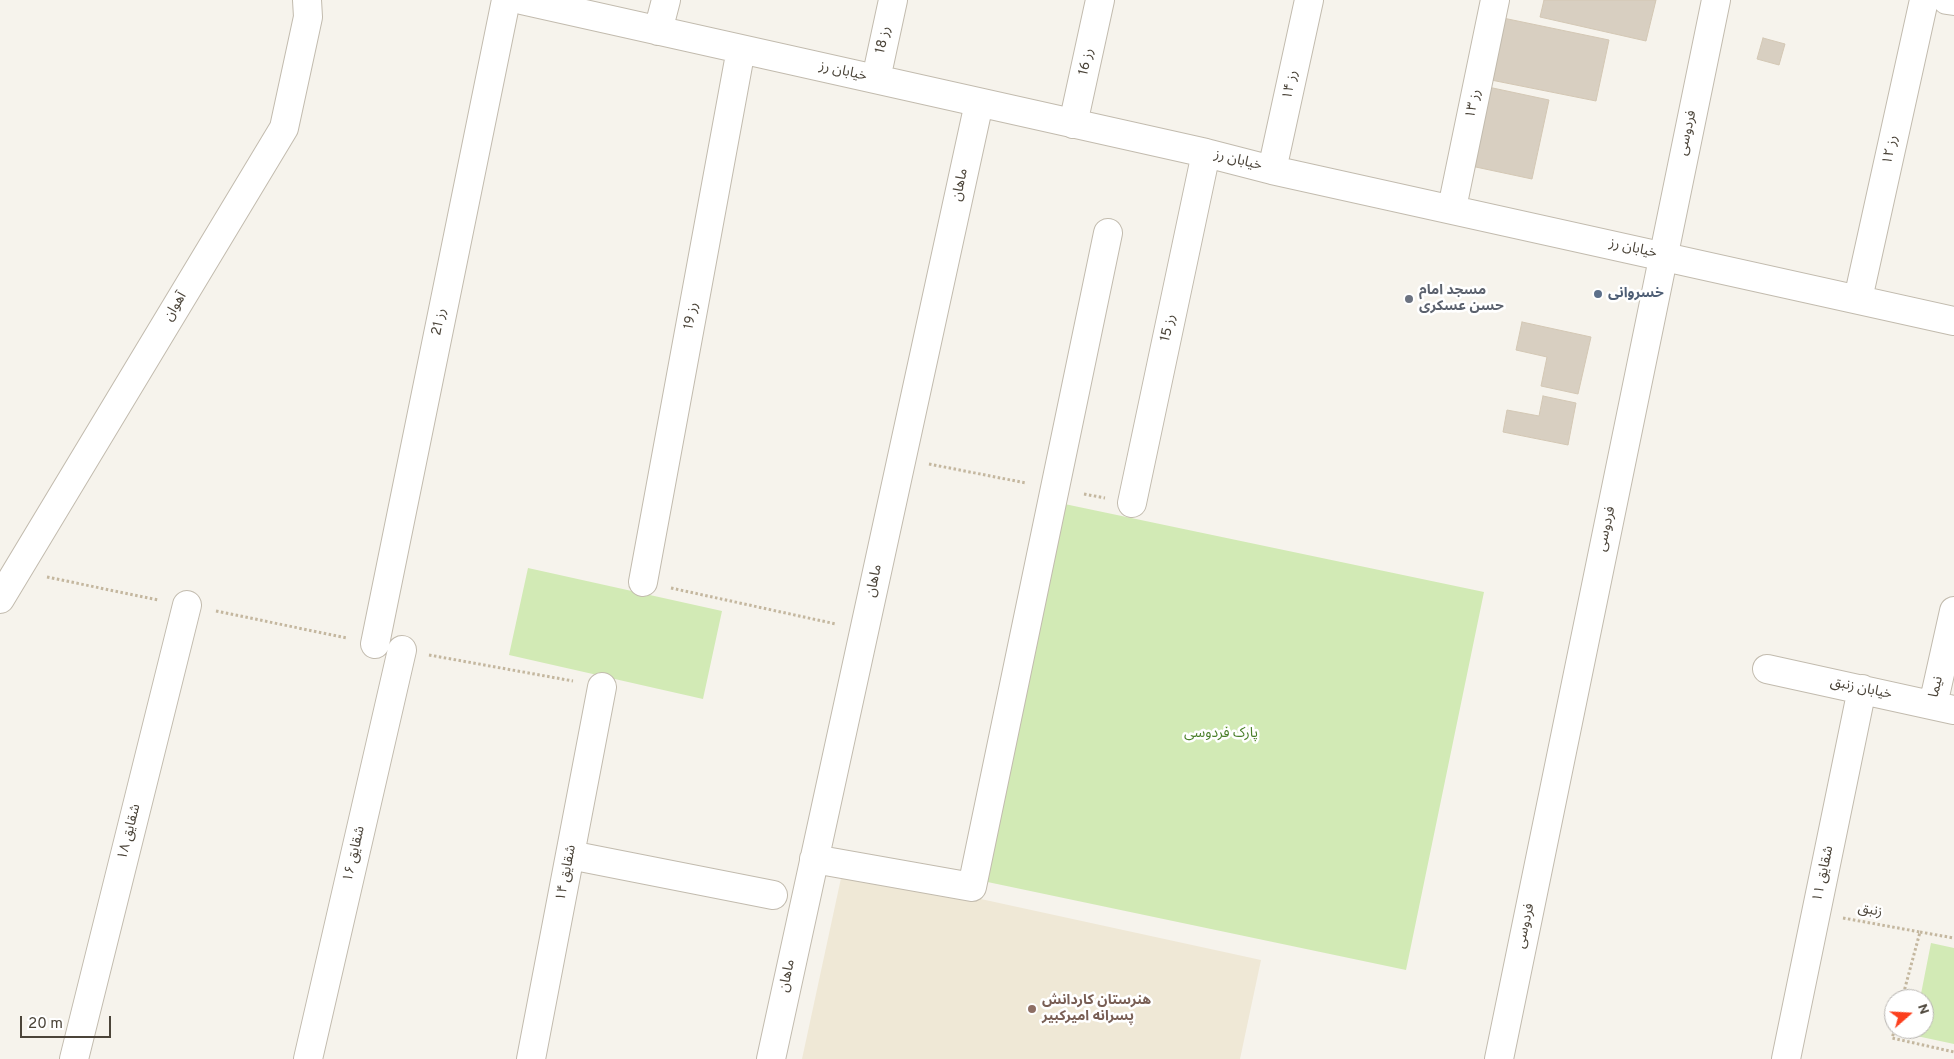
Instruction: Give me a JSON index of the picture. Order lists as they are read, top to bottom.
{
  "streets": {
    "street": [
      "رز 18",
      "رز 16",
      "خیابان رز",
      "رز ۱۴",
      "رز ۱۳",
      "فردوسی",
      "رز ۱۲",
      "ماهان",
      "آهوان",
      "رز 19",
      "رز 21",
      "رز 15",
      "نیما",
      "خیابان زنبق",
      "شقایق ۱۸",
      "شقایق ۱۶",
      "شقایق ۱۴",
      "شقایق ۱۱"
    ],
    "path": ["زنبق"]
  },
  "crossings": [
    ["رز 18", "خیابان رز"],
    ["رز 16", "خیابان رز"],
    ["خیابان رز", "رز ۱۴"],
    ["خیابان رز", "رز ۱۳"],
    ["خیابان رز", "فردوسی"],
    ["خیابان رز", "رز ۱۲"],
    ["خیابان رز", "ماهان"],
    ["خیابان رز", "رز 19"],
    ["خیابان رز", "رز 15"],
    ["نیما", "خیابان زنبق"],
    ["خیابان زنبق", "شقایق ۱۱"],
    ["شقایق ۱۱", "زنبق"]
  ],
  "parks": ["پارک فردوسی"],
  "places": ["خسروانی", "مسجد امام حسن عسکری", "هنرستان کاردانش پسرانه امیرکبیر"],
  "scale_bar": "20 m",
  "north": "right"
}
